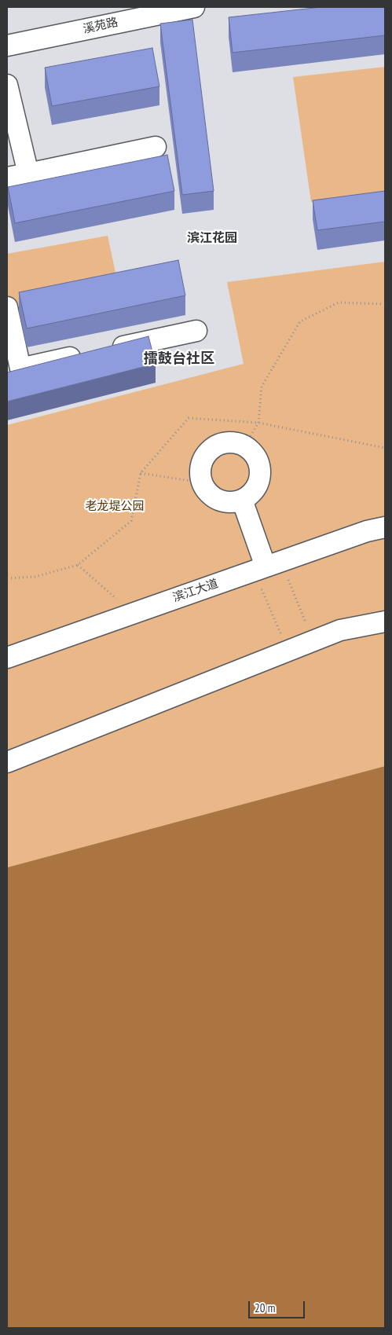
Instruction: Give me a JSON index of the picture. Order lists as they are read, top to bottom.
{
  "streets": {
    "street": ["溪苑路", "滨江大道"]
  },
  "districts": ["滨江花园", "擂鼓台社区"],
  "parks": ["老龙堤公园"],
  "scale_bar": "20 m"
}
